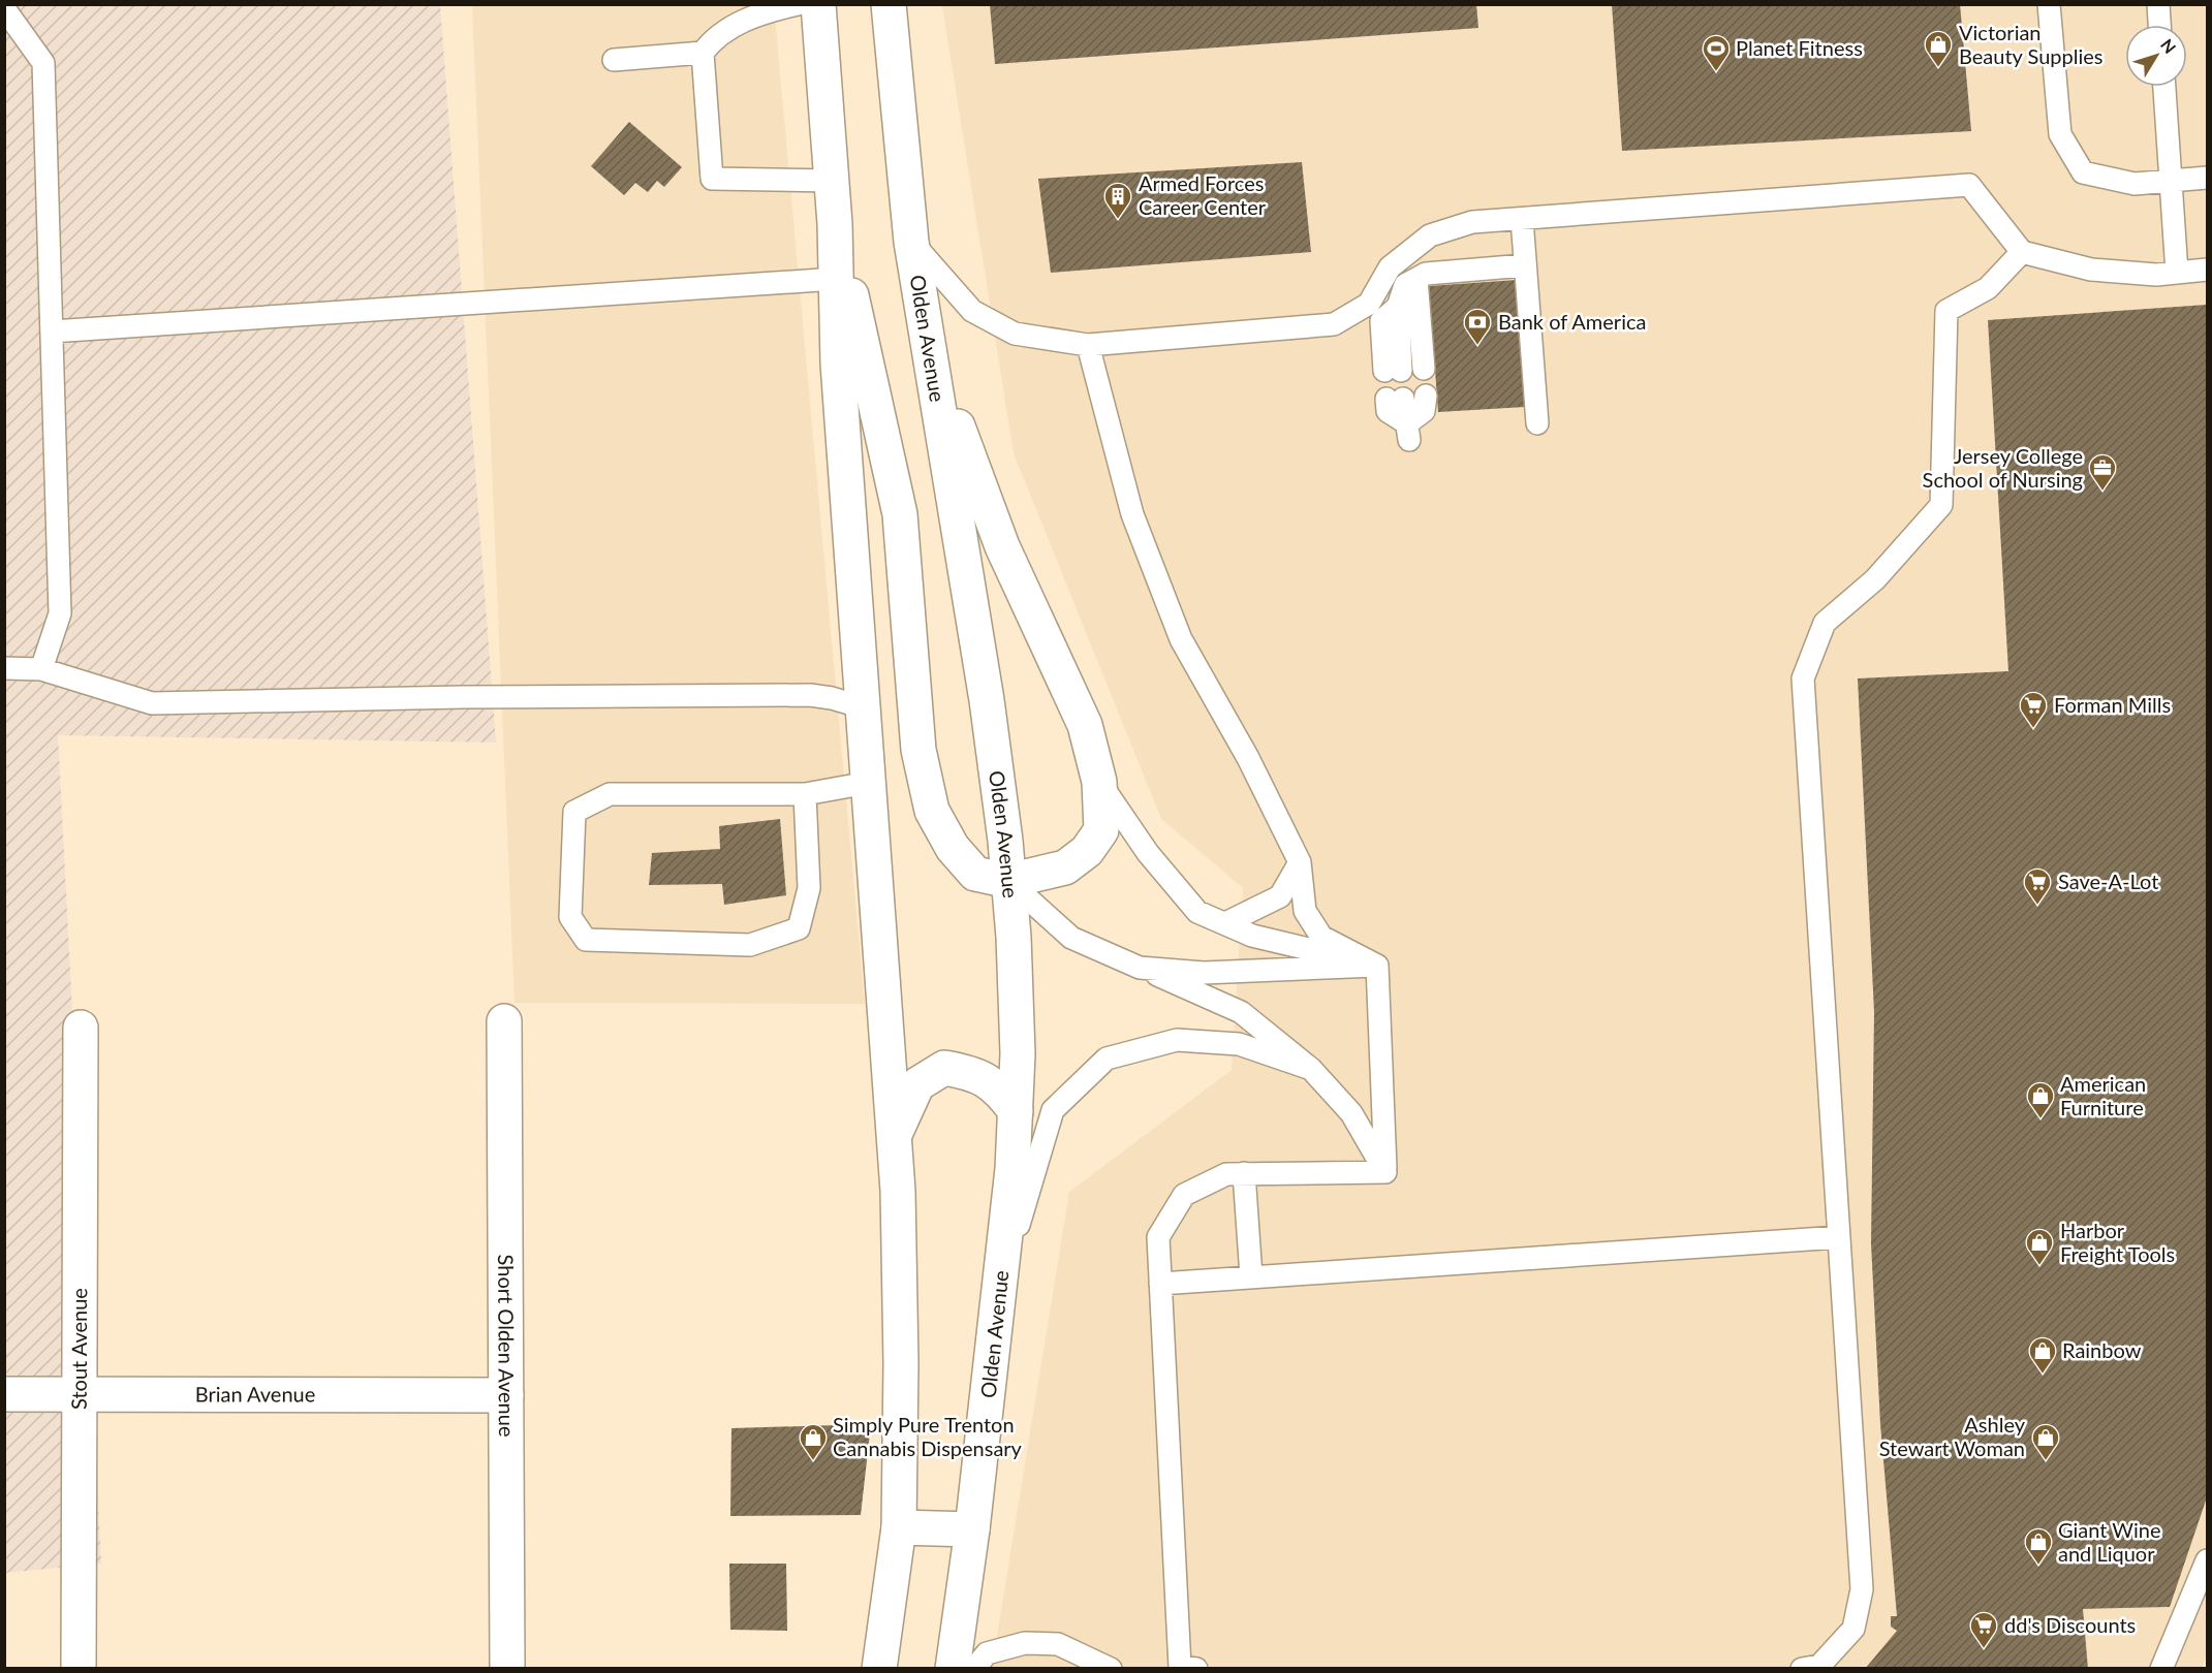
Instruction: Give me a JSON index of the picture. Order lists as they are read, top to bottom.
{
  "streets": {
    "main road": [
      "Olden Avenue",
      "Short Olden Avenue",
      "Stout Avenue",
      "Brian Avenue"
    ]
  },
  "crossings": [
    ["Short Olden Avenue", "Brian Avenue"],
    ["Stout Avenue", "Brian Avenue"]
  ],
  "places": {
    "shop": [
      "Victorian Beauty Supplies",
      "American Furniture",
      "Harbor Freight Tools",
      "Rainbow",
      "Simply Pure Trenton Cannabis Dispensary",
      "Ashley Stewart Woman",
      "Giant Wine and Liquor"
    ],
    "sports": ["Planet Fitness"],
    "building": ["Armed Forces Career Center"],
    "bank": ["Bank of America"],
    "office": ["Jersey College School of Nursing"],
    "supermarket": ["Forman Mills", "Save-A-Lot", "dd's Discounts"]
  },
  "north": "top right"
}
